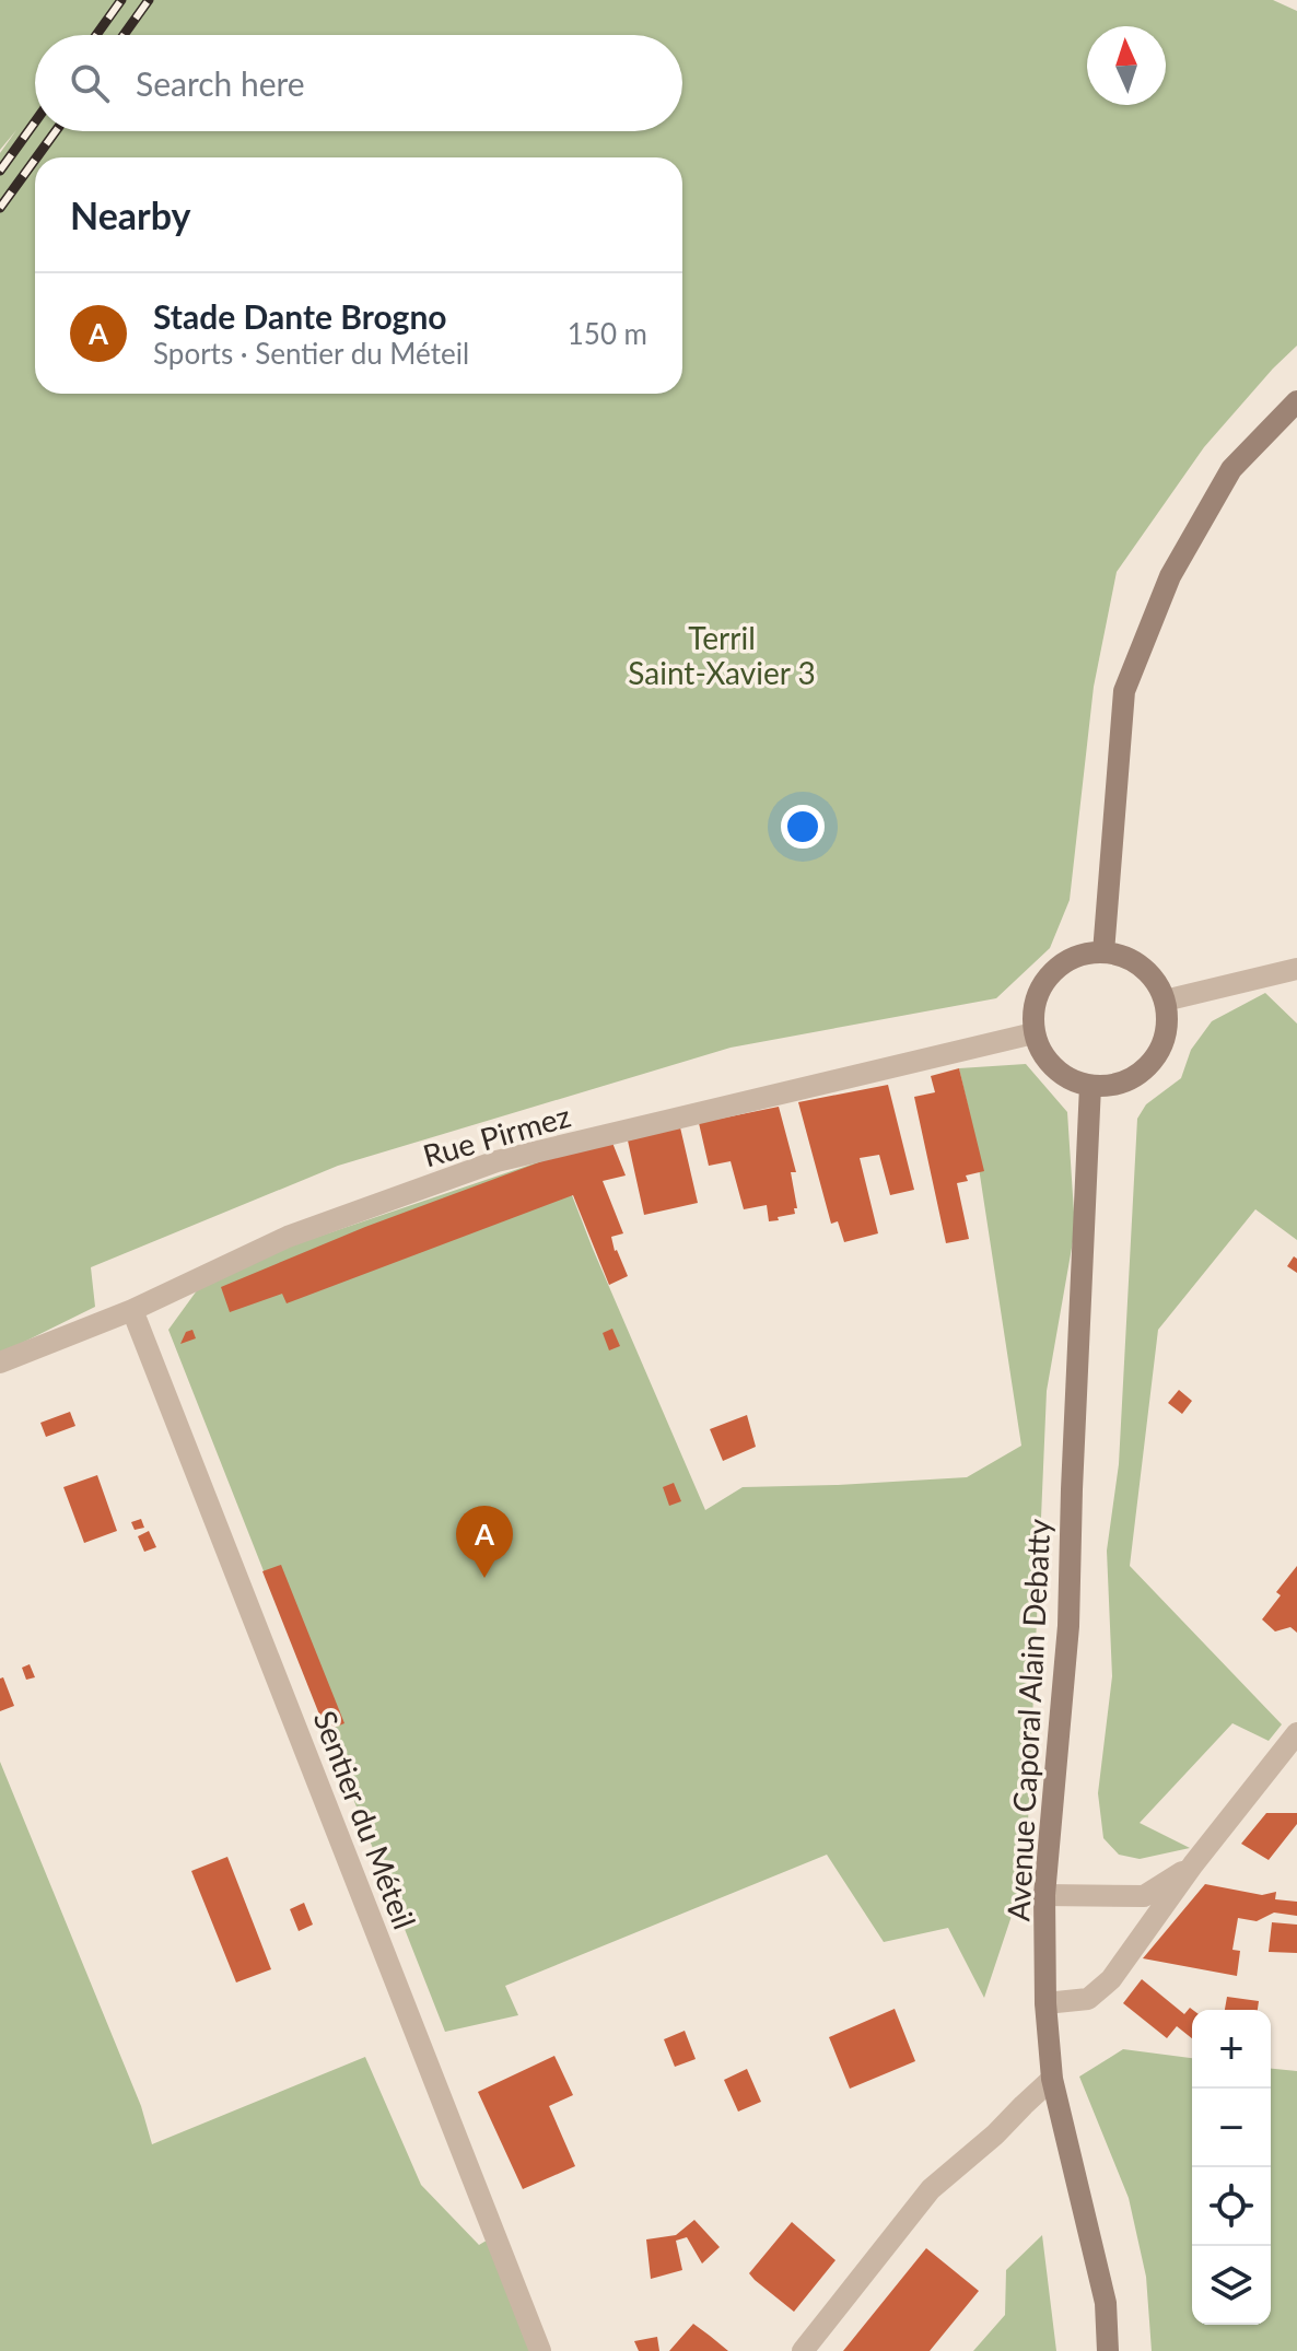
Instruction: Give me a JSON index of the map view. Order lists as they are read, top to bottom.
{
  "streets": {
    "main road": ["Avenue Caporal Alain Debatty"],
    "street": ["Rue Pirmez", "Sentier du Méteil"]
  },
  "crossings": [
    ["Rue Pirmez", "Avenue Caporal Alain Debatty"],
    ["Rue Pirmez", "Sentier du Méteil"]
  ],
  "parks": ["Terril Saint-Xavier 3"],
  "north": "top",
  "page": {
    "search": "Search here",
    "heading": "Nearby",
    "list": [
      {
        "mark": "A",
        "name": "Stade Dante Brogno",
        "note": "Sports · Sentier du Méteil",
        "value": "150 m"
      }
    ],
    "pins": "A",
    "map_buttons": ["+", "−"]
  }
}
